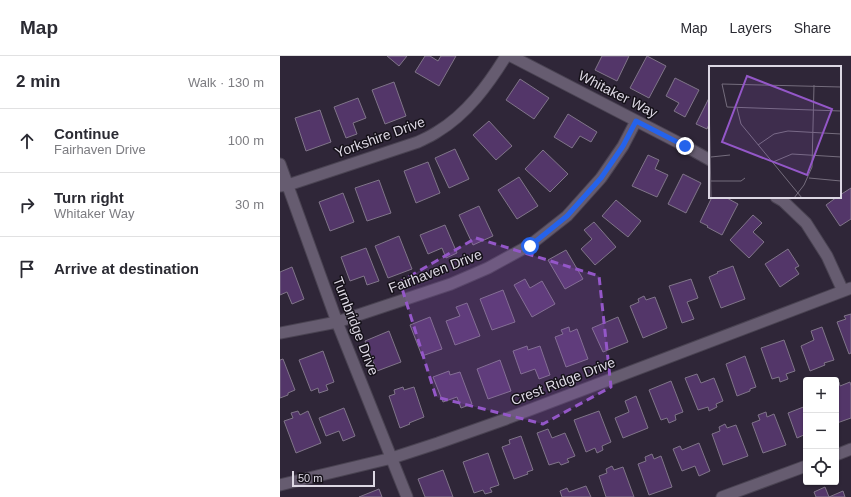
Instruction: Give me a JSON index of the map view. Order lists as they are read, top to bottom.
{
  "streets": {
    "street": [
      "Whitaker Way",
      "Yorkshire Drive",
      "Fairhaven Drive",
      "Turnbridge Drive",
      "Crest Ridge Drive"
    ]
  },
  "crossings": [
    ["Whitaker Way", "Fairhaven Drive"],
    ["Yorkshire Drive", "Turnbridge Drive"],
    ["Fairhaven Drive", "Turnbridge Drive"],
    ["Turnbridge Drive", "Crest Ridge Drive"]
  ],
  "scale_bar": "50 m",
  "page": {
    "header": "Map",
    "nav": ["Map", "Layers", "Share"],
    "heading": ["2 min", "Walk · 130 m"],
    "list": [
      ["Continue", "Fairhaven Drive", "100 m"],
      ["Turn right", "Whitaker Way", "30 m"],
      "Arrive at destination"
    ],
    "map_buttons": ["+", "−"],
    "scale": "50 m"
  }
}
